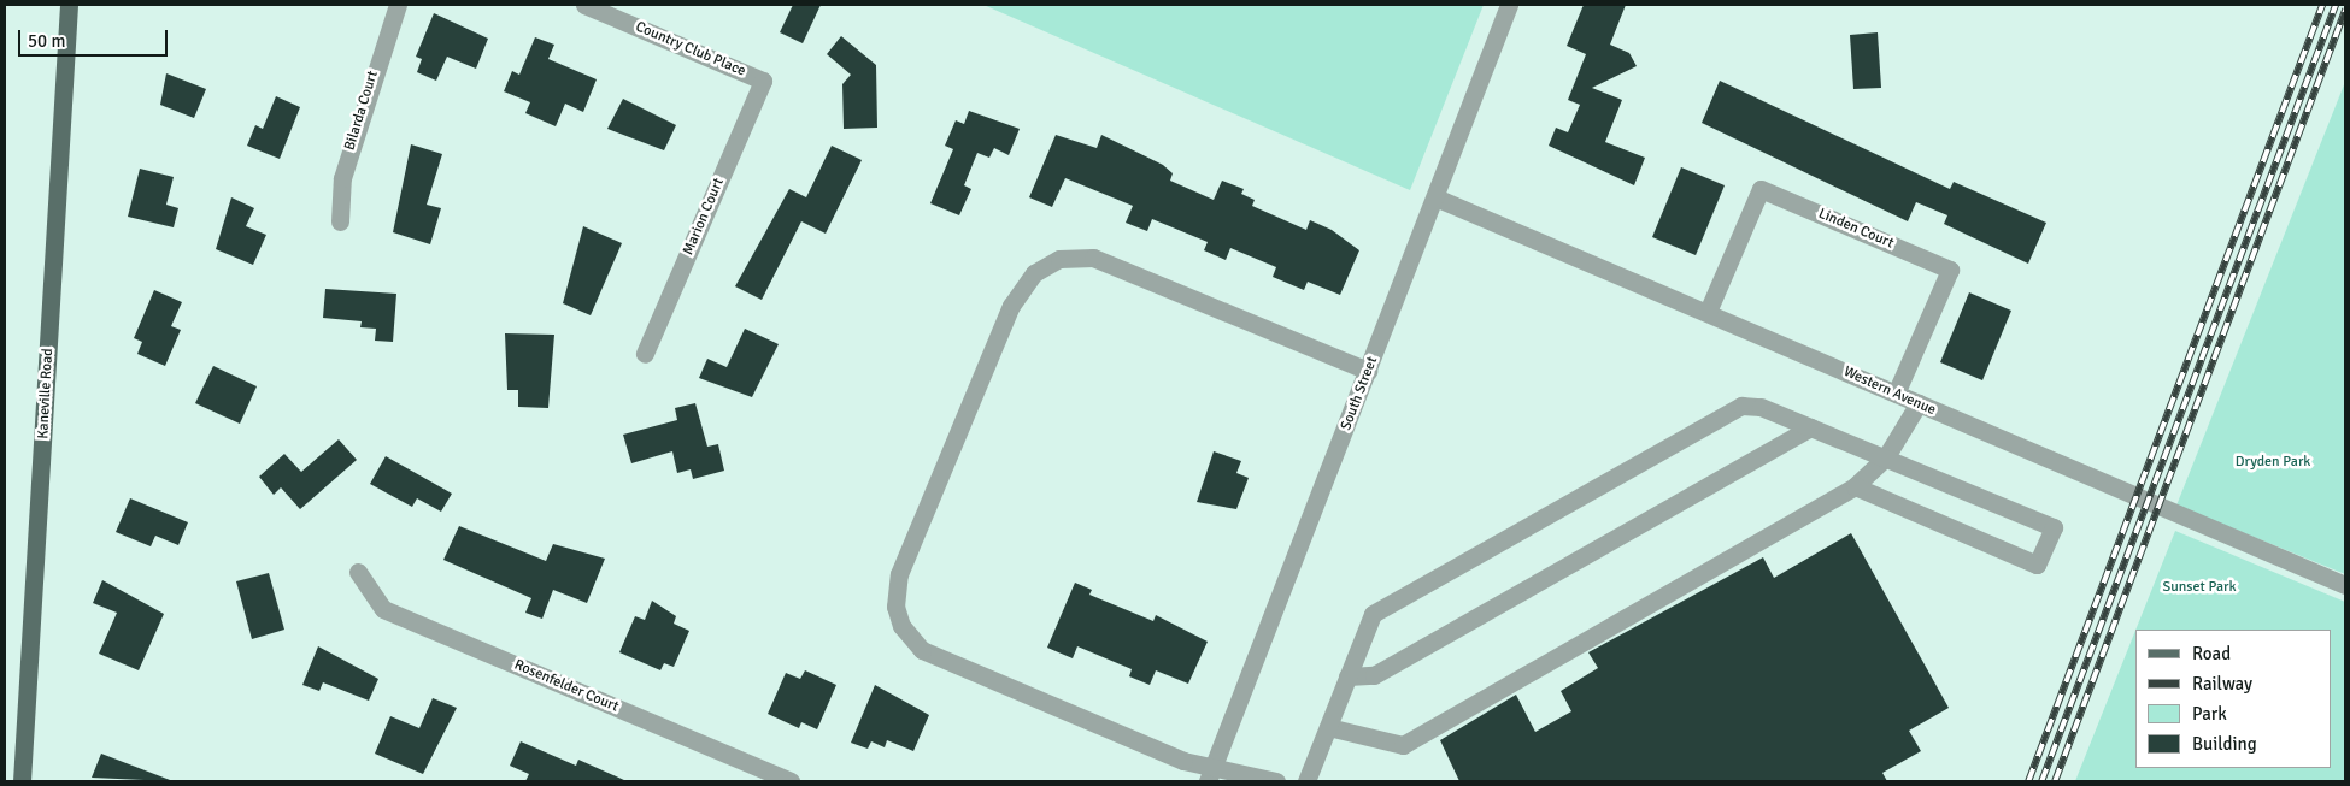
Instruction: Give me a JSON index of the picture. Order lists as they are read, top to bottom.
{
  "streets": {
    "main road": ["Kaneville Road"],
    "street": [
      "Country Club Place",
      "Bilarda Court",
      "Marion Court",
      "Linden Court",
      "Western Avenue",
      "South Street",
      "Rosenfelder Court"
    ]
  },
  "crossings": [
    ["Country Club Place", "Marion Court"],
    ["Linden Court", "Western Avenue"],
    ["Western Avenue", "South Street"]
  ],
  "parks": ["Dryden Park", "Sunset Park"],
  "legend": [
    "Road",
    "Railway",
    "Park",
    "Building"
  ],
  "scale_bar": "50 m"
}
